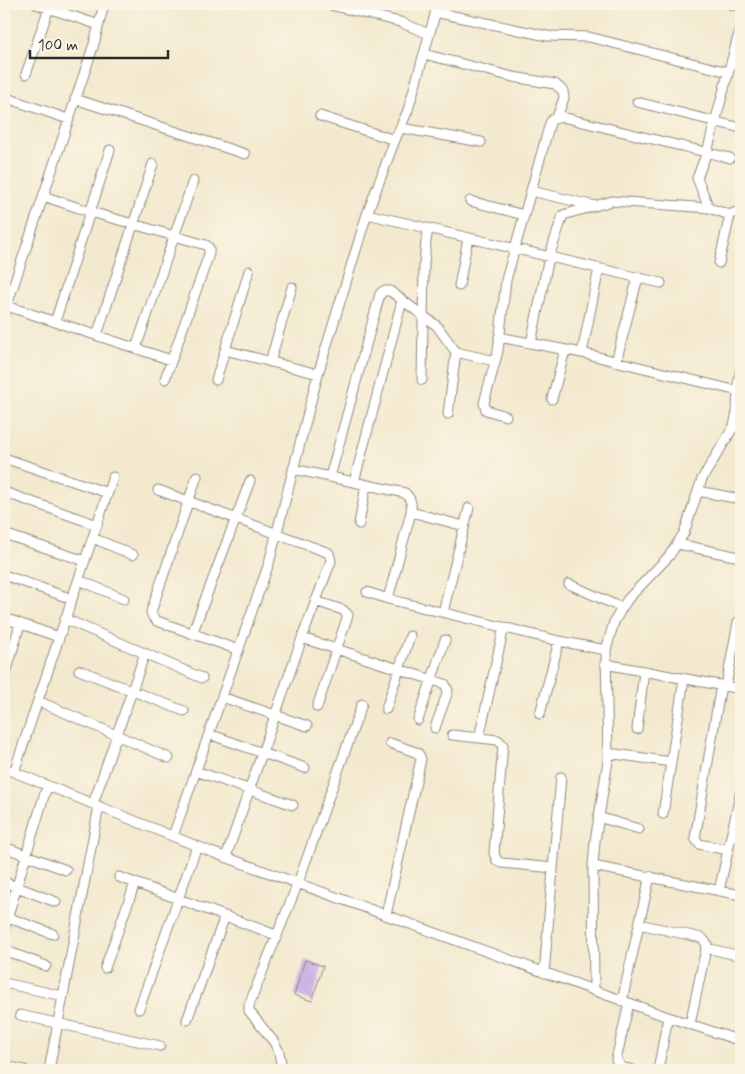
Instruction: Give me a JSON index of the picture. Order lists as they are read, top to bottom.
{
  "scale_bar": "100 m"
}
